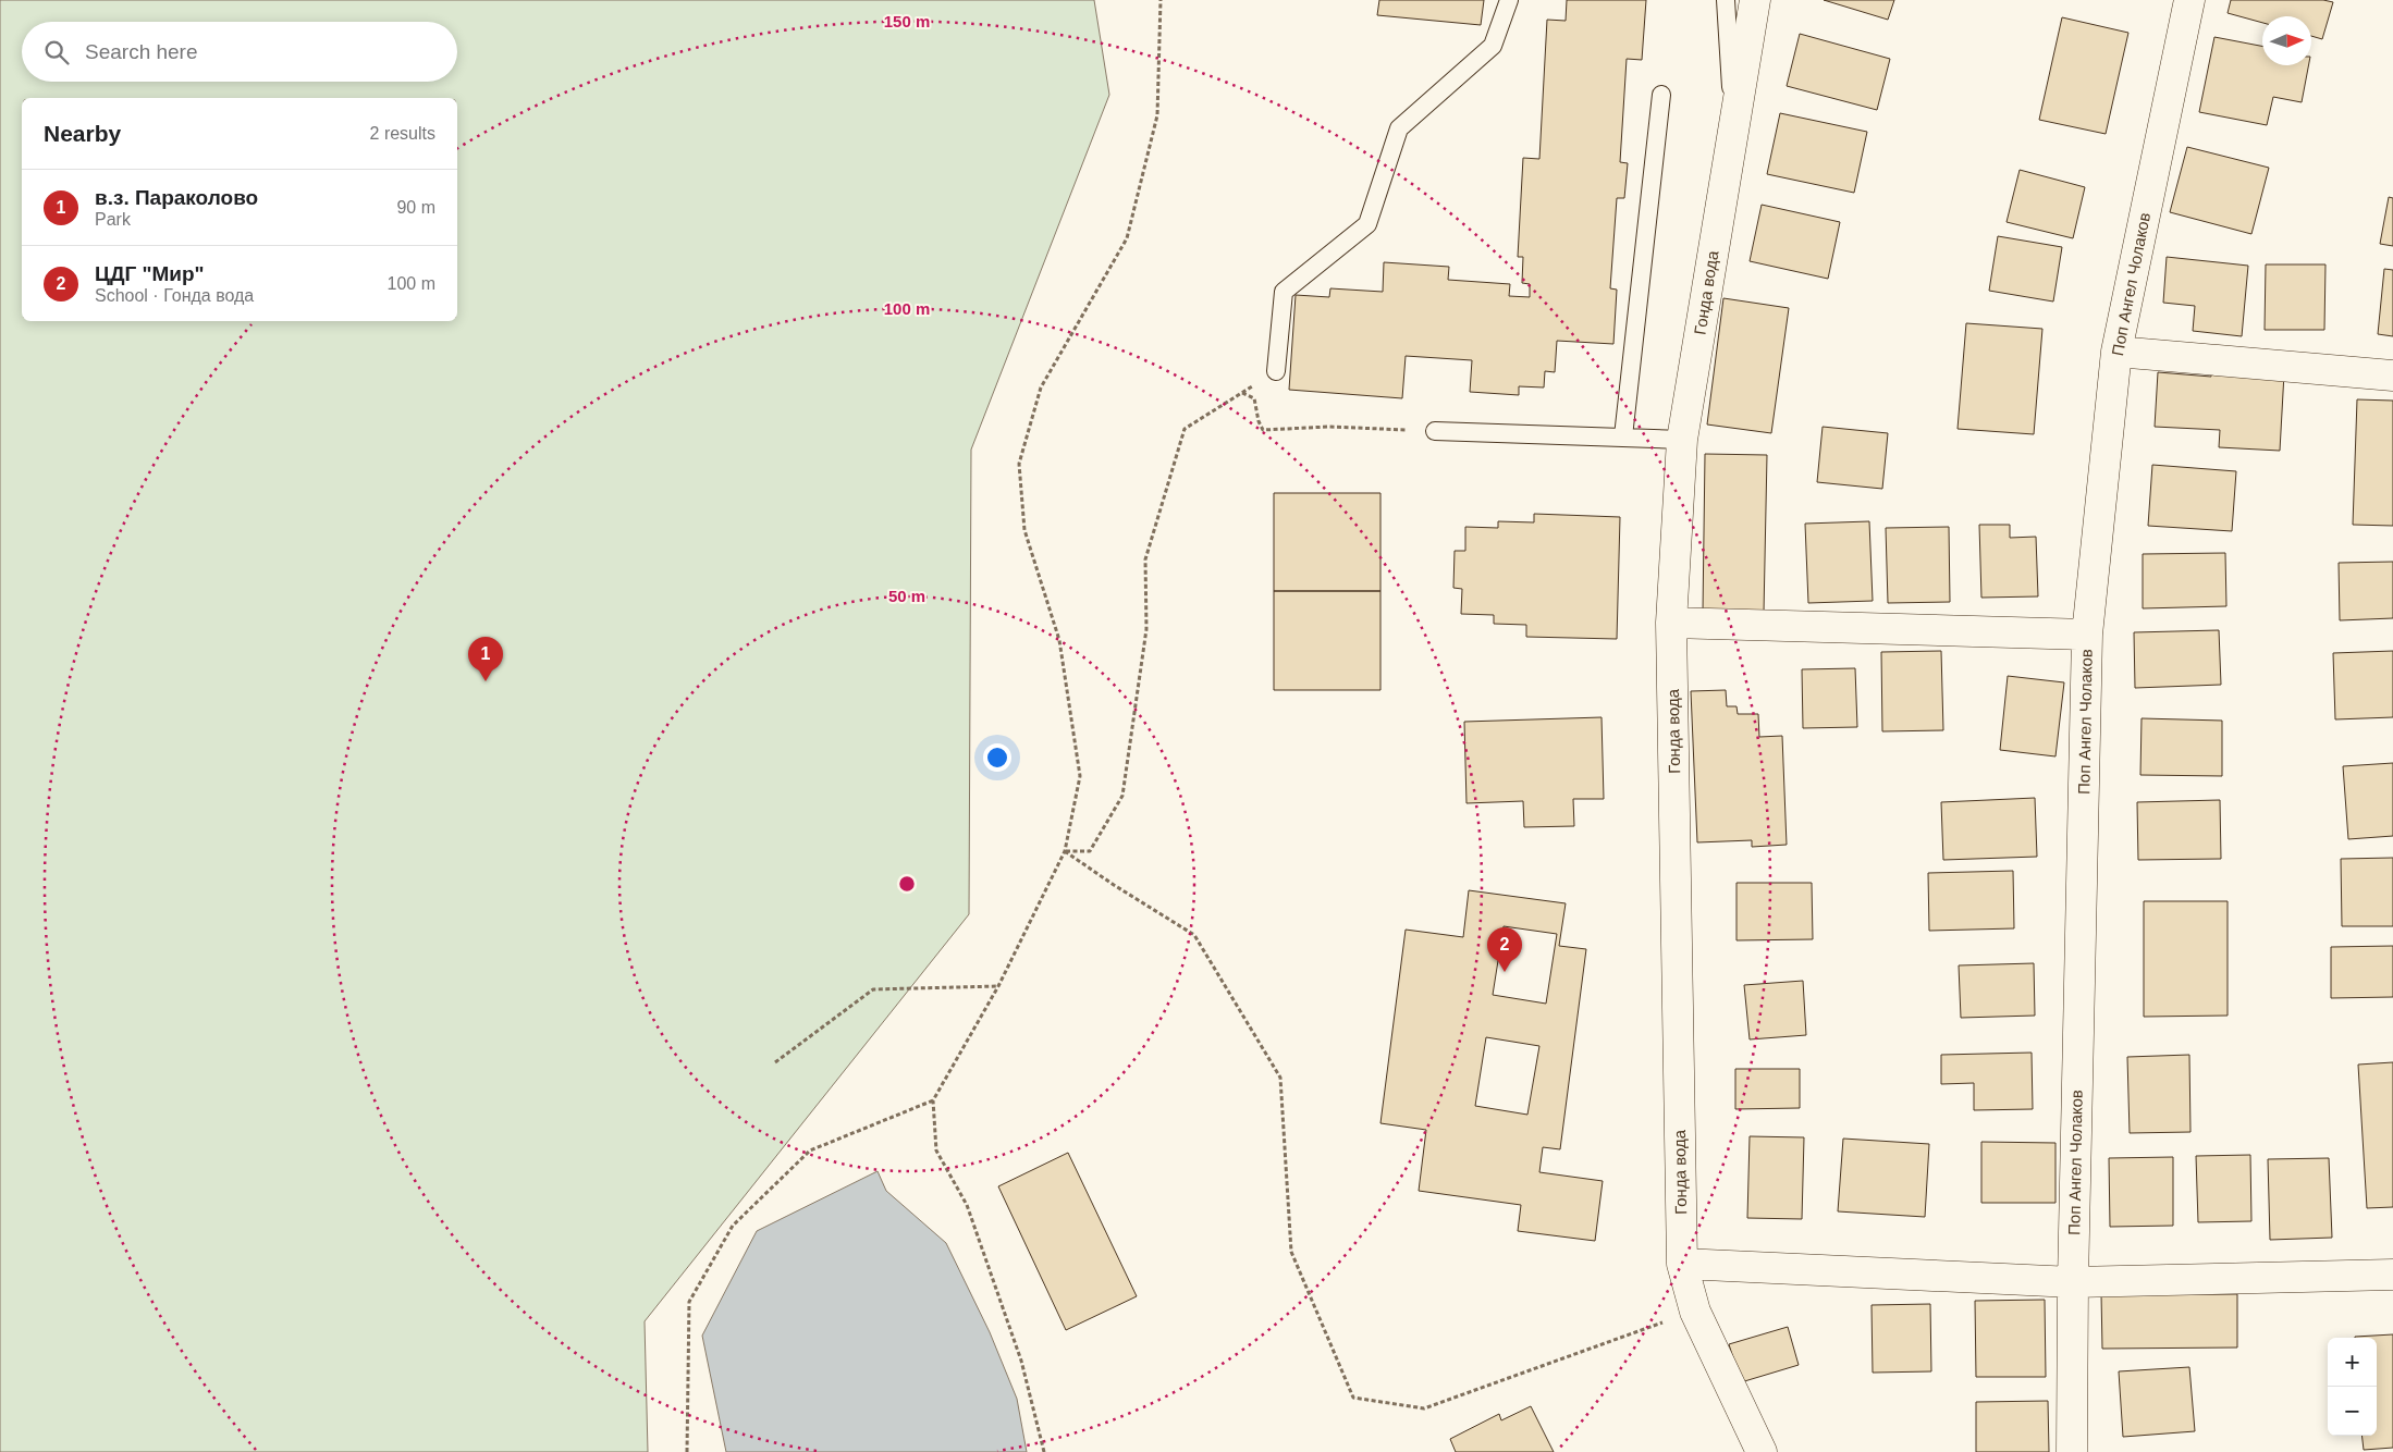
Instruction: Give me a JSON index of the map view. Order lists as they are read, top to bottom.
{
  "streets": {
    "street": ["Поп Ангел Чолаков", "Гонда вода"]
  },
  "north": "right",
  "page": {
    "search": "Search here",
    "heading": ["Nearby", "2 results"],
    "list": [
      {
        "mark": "1",
        "name": "в.з. Параколово",
        "note": "Park",
        "value": "90 m"
      },
      {
        "mark": "2",
        "name": "ЦДГ \"Мир\"",
        "note": "School · Гонда вода",
        "value": "100 m"
      }
    ],
    "pins": ["1", "2"],
    "map_buttons": ["+", "−"]
  },
  "rings": ["150 m", "100 m", "50 m"]
}
